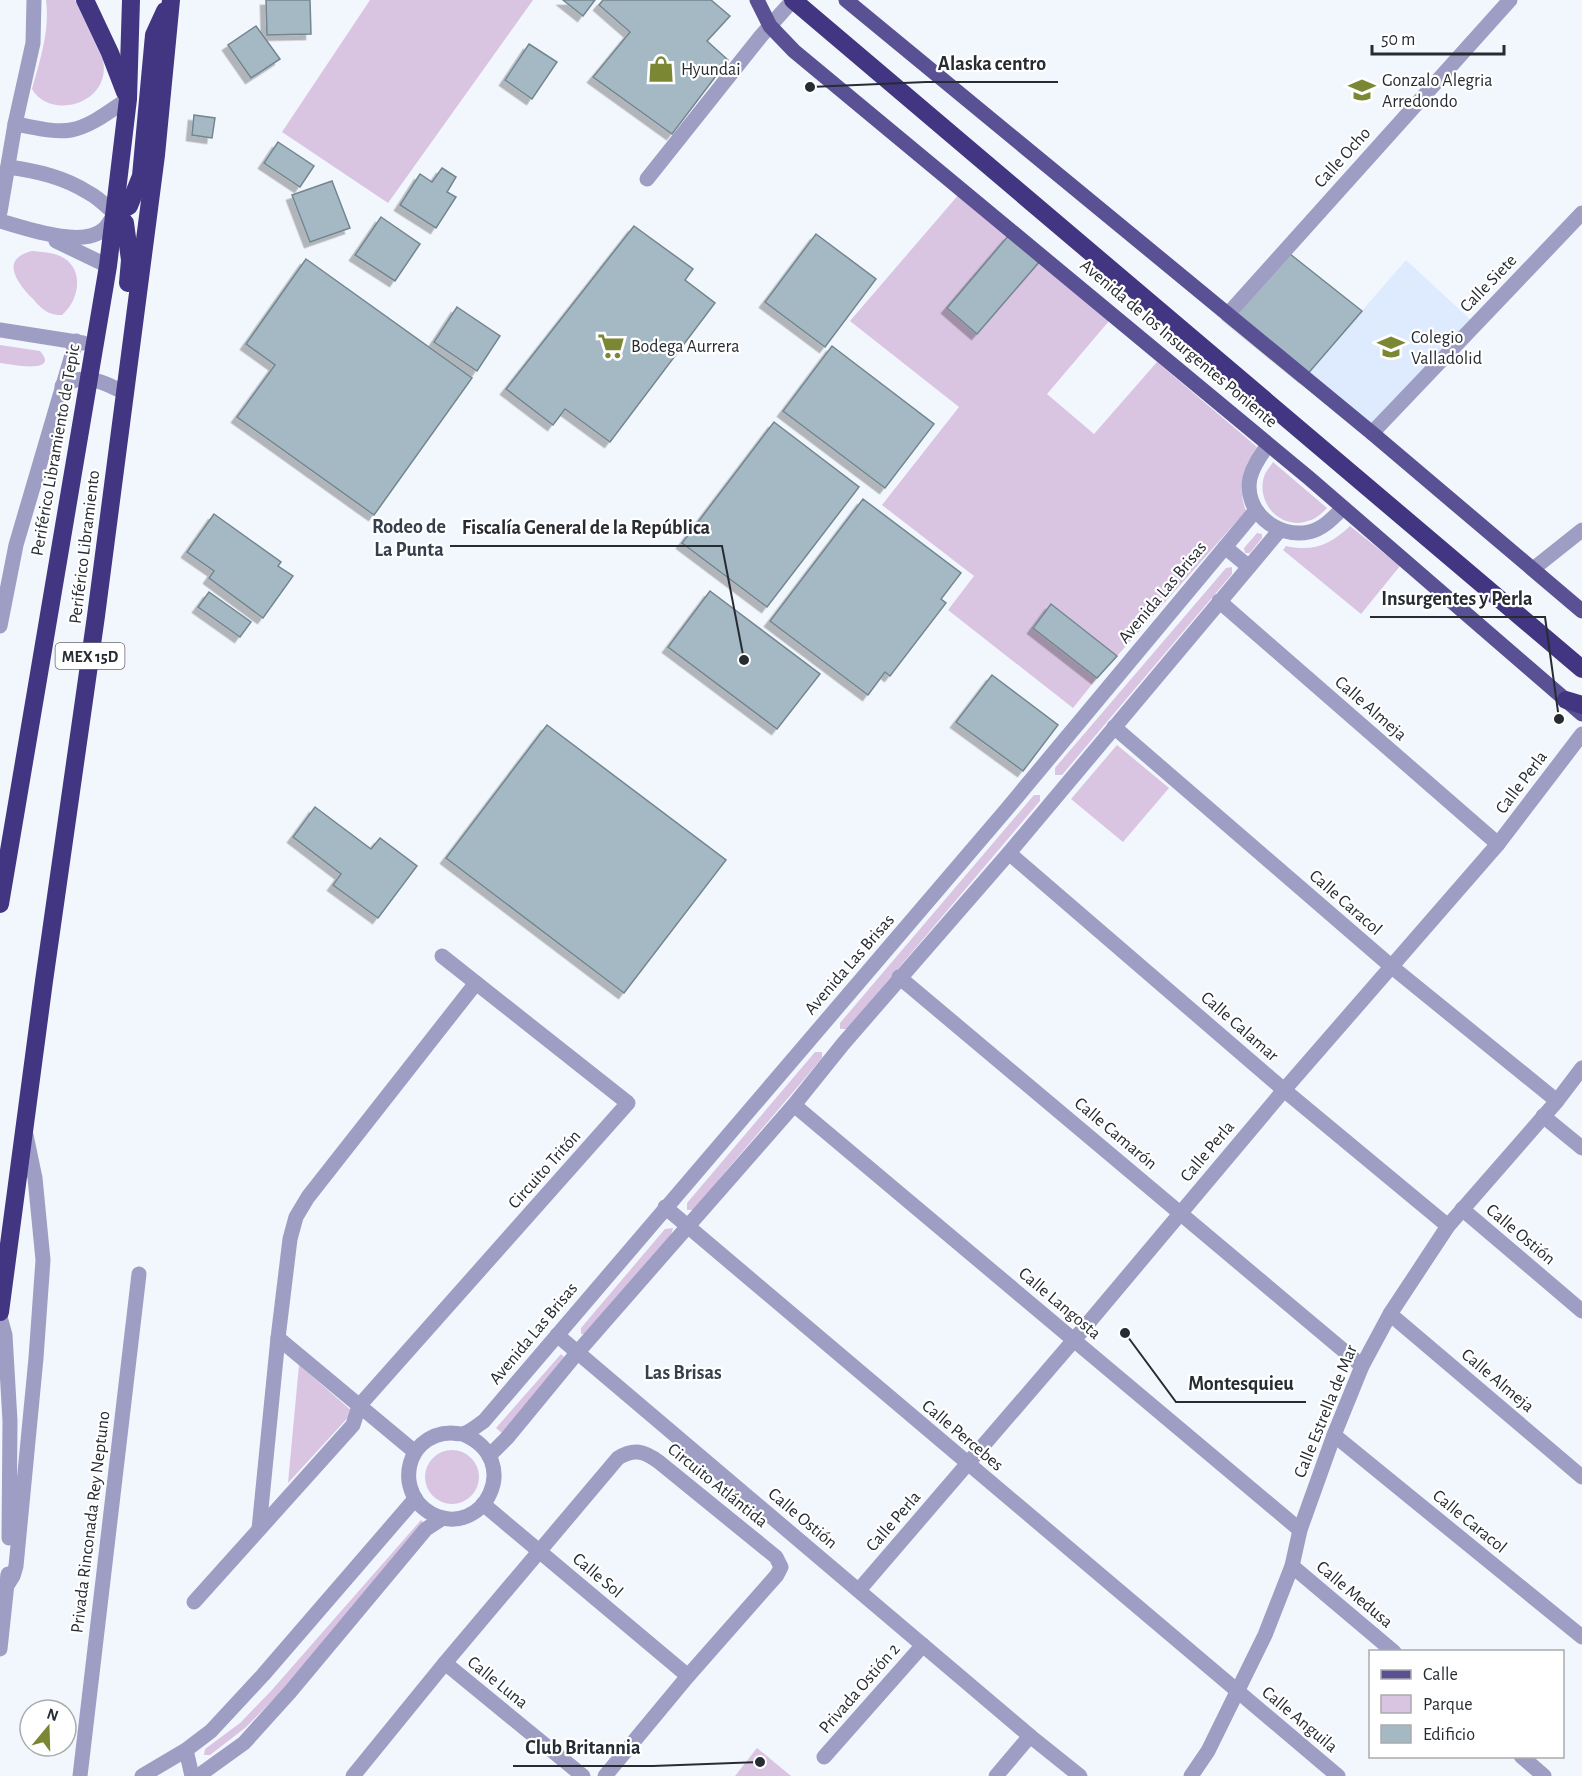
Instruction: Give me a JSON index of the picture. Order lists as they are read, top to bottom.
{
  "streets": {
    "highway": [
      "Avenida de los Insurgentes Poniente",
      "Periférico Libramiento de Tepic",
      "Periférico Libramiento",
      "MEX 15D"
    ],
    "street": [
      "Calle Ocho",
      "Calle Siete",
      "Avenida Las Brisas",
      "Calle Almeja",
      "Calle Perla",
      "Calle Caracol",
      "Calle Calamar",
      "Calle Camarón",
      "Circuito Tritón",
      "Calle Ostión",
      "Calle Langosta",
      "Calle Estrella de Mar",
      "Calle Percebes",
      "Circuito Atlántida",
      "Privada Rinconada Rey Neptuno",
      "Calle Sol",
      "Calle Medusa",
      "Calle Luna",
      "Privada Ostión 2",
      "Calle Anguila"
    ]
  },
  "crossings": [
    ["Avenida Las Brisas", "Calle Ostión"],
    ["Avenida Las Brisas", "Calle Percebes"],
    ["Avenida Las Brisas", "Calle Sol"],
    ["Calle Almeja", "Calle Perla"],
    ["Calle Almeja", "Calle Estrella de Mar"],
    ["Calle Perla", "Calle Caracol"],
    ["Calle Perla", "Calle Calamar"],
    ["Calle Perla", "Calle Camarón"],
    ["Calle Perla", "Calle Ostión"],
    ["Calle Perla", "Calle Langosta"],
    ["Calle Perla", "Calle Percebes"],
    ["Calle Caracol", "Calle Estrella de Mar"],
    ["Calle Calamar", "Calle Estrella de Mar"],
    ["Calle Camarón", "Calle Estrella de Mar"],
    ["Calle Ostión", "Calle Estrella de Mar"],
    ["Calle Ostión", "Privada Ostión 2"],
    ["Calle Langosta", "Calle Estrella de Mar"],
    ["Calle Estrella de Mar", "Calle Percebes"],
    ["Calle Estrella de Mar", "Calle Medusa"],
    ["Calle Estrella de Mar", "Calle Anguila"],
    ["Calle Percebes", "Calle Anguila"],
    ["Circuito Atlántida", "Calle Sol"],
    ["Circuito Atlántida", "Calle Luna"]
  ],
  "districts": ["Rodeo de La Punta", "Las Brisas"],
  "places": {
    "shop": ["Hyundai"],
    "other": [
      "Alaska centro",
      "Fiscalía General de la República",
      "Insurgentes y Perla",
      "Montesquieu",
      "Club Britannia"
    ],
    "school or university": ["Gonzalo Alegria Arredondo", "Colegio Valladolid"],
    "supermarket": ["Bodega Aurrera"]
  },
  "legend": ["Calle", "Parque", "Edificio"],
  "scale_bar": "50 m",
  "north": "top"
}
